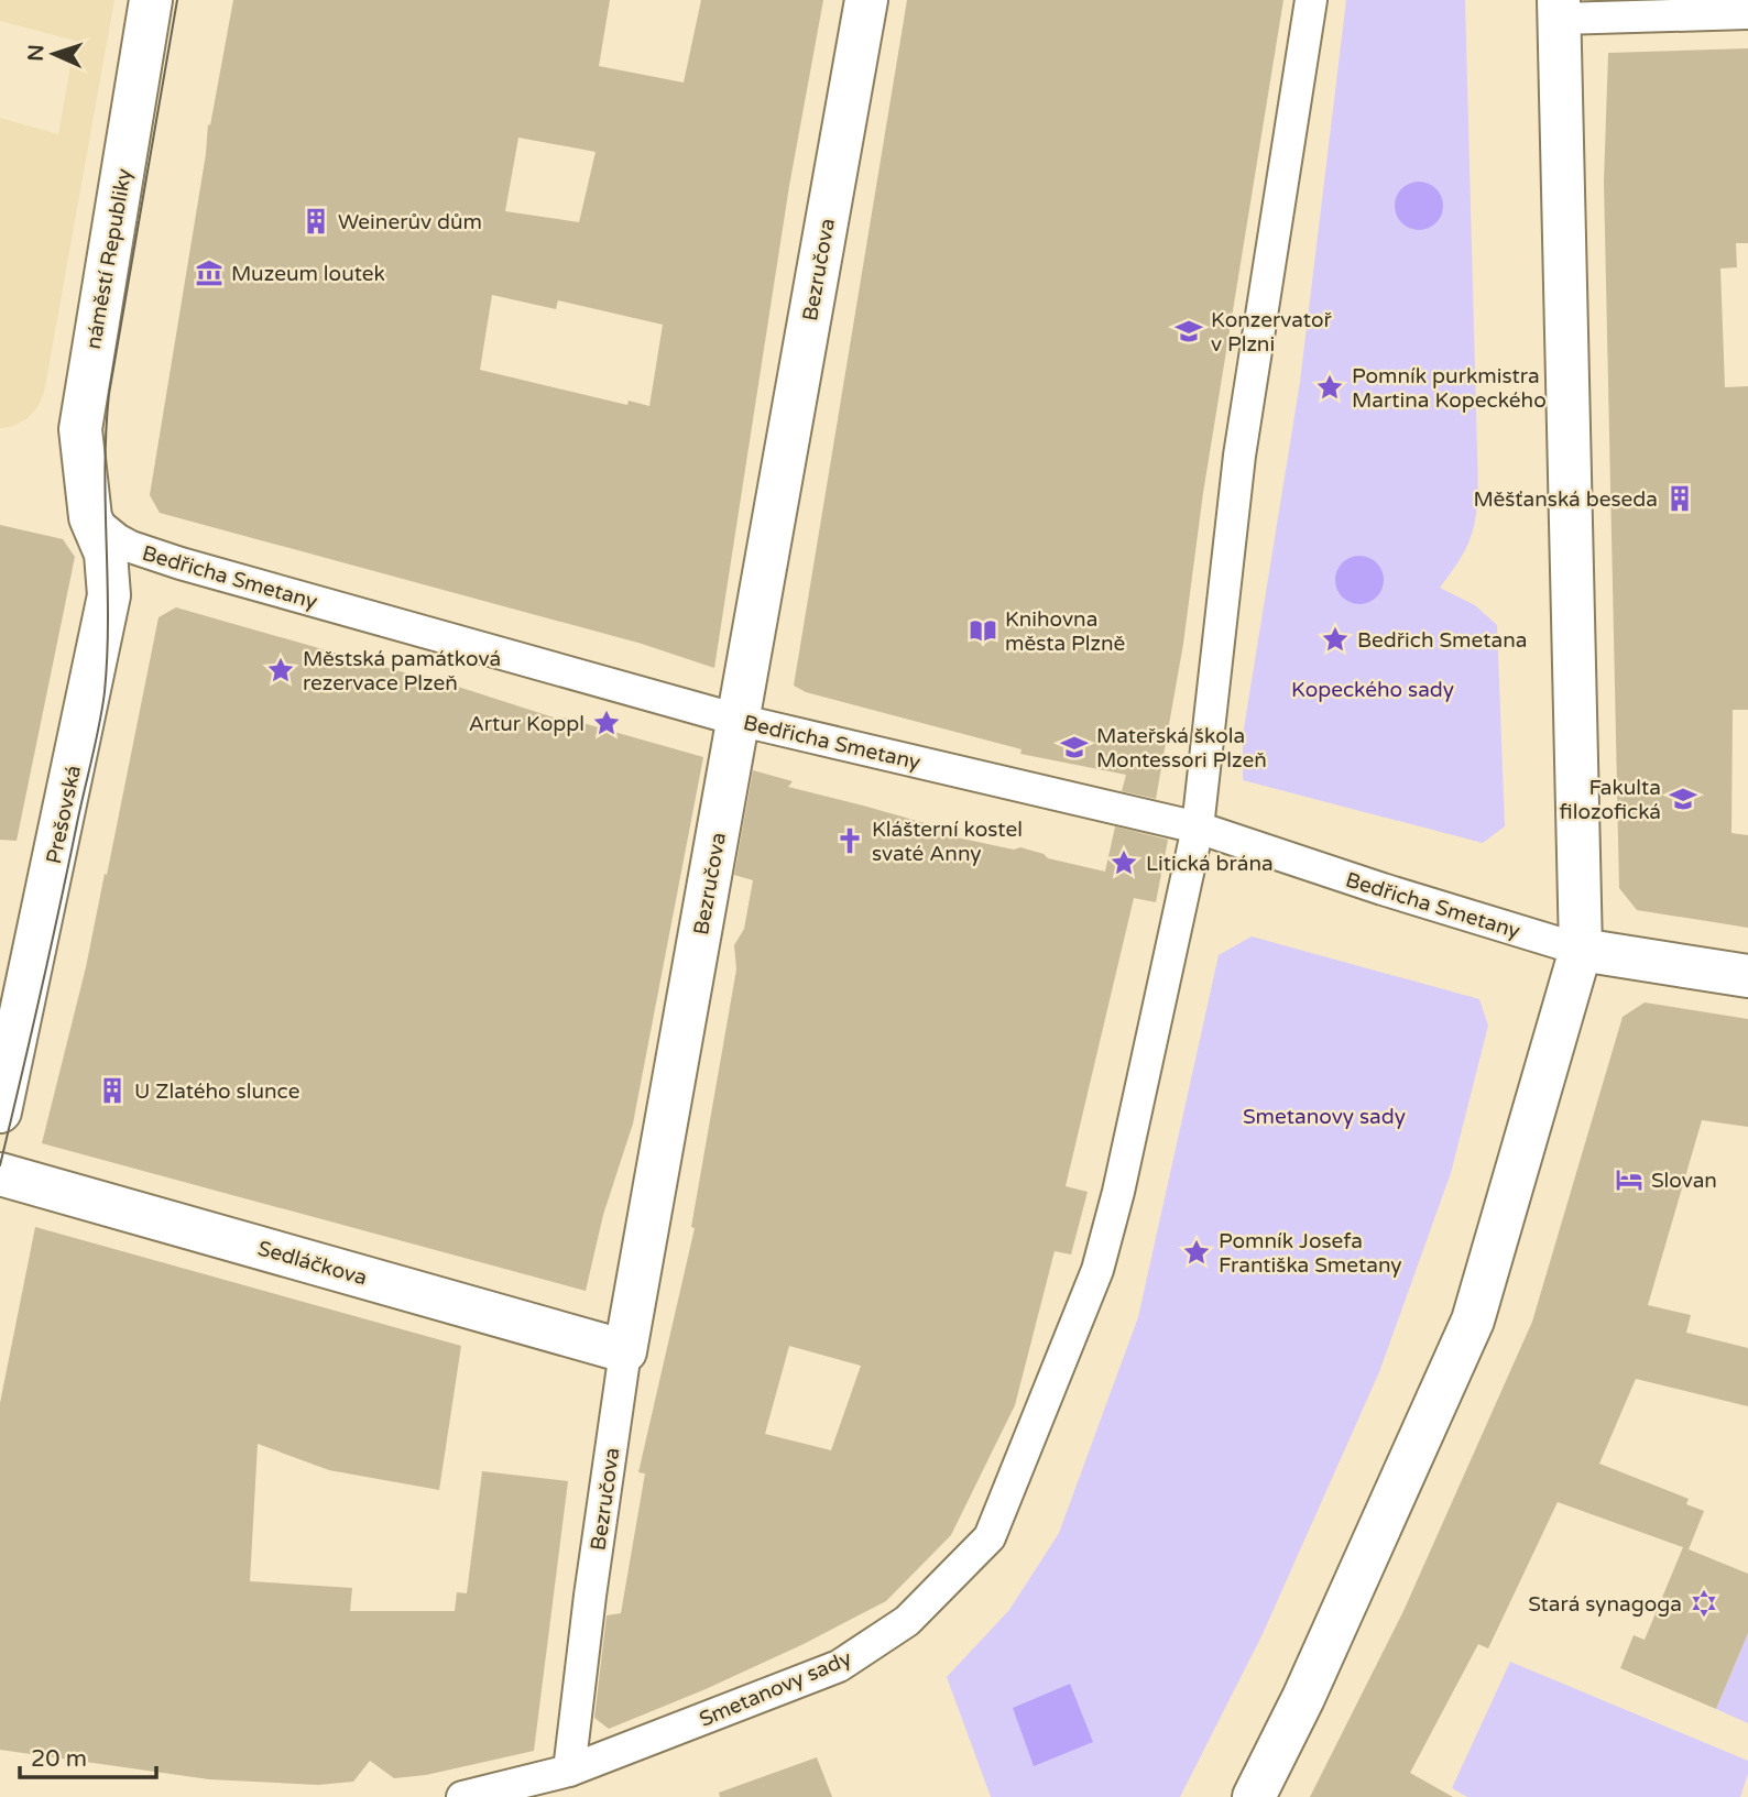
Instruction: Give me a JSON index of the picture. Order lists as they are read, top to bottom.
{
  "streets": {
    "street": [
      "náměstí Republiky",
      "Bezručova",
      "Bedřicha Smetany",
      "Prešovská",
      "Sedláčkova",
      "Smetanovy sady"
    ]
  },
  "crossings": [
    ["náměstí Republiky", "Bedřicha Smetany"],
    ["náměstí Republiky", "Prešovská"],
    ["Bezručova", "Bedřicha Smetany"],
    ["Bezručova", "Sedláčkova"],
    ["Bezručova", "Smetanovy sady"],
    ["Bedřicha Smetany", "Prešovská"],
    ["Bedřicha Smetany", "Smetanovy sady"]
  ],
  "parks": ["Kopeckého sady", "Smetanovy sady"],
  "places": {
    "building": ["Weinerův dům", "Měšťanská beseda", "U Zlatého slunce"],
    "museum": ["Muzeum loutek"],
    "school or university": ["Konzervatoř v Plzni", "Mateřská škola Montessori Plzeň", "Fakulta filozofická"],
    "place": [
      "Pomník purkmistra Martina Kopeckého",
      "Bedřich Smetana",
      "Městská památková rezervace Plzeň",
      "Artur Koppl",
      "Litická brána",
      "Pomník Josefa Františka Smetany"
    ],
    "library": ["Knihovna města Plzně"],
    "church": ["Klášterní kostel svaté Anny"],
    "hotel": ["Slovan"],
    "synagogue": ["Stará synagoga"]
  },
  "scale_bar": "20 m",
  "north": "left"
}
